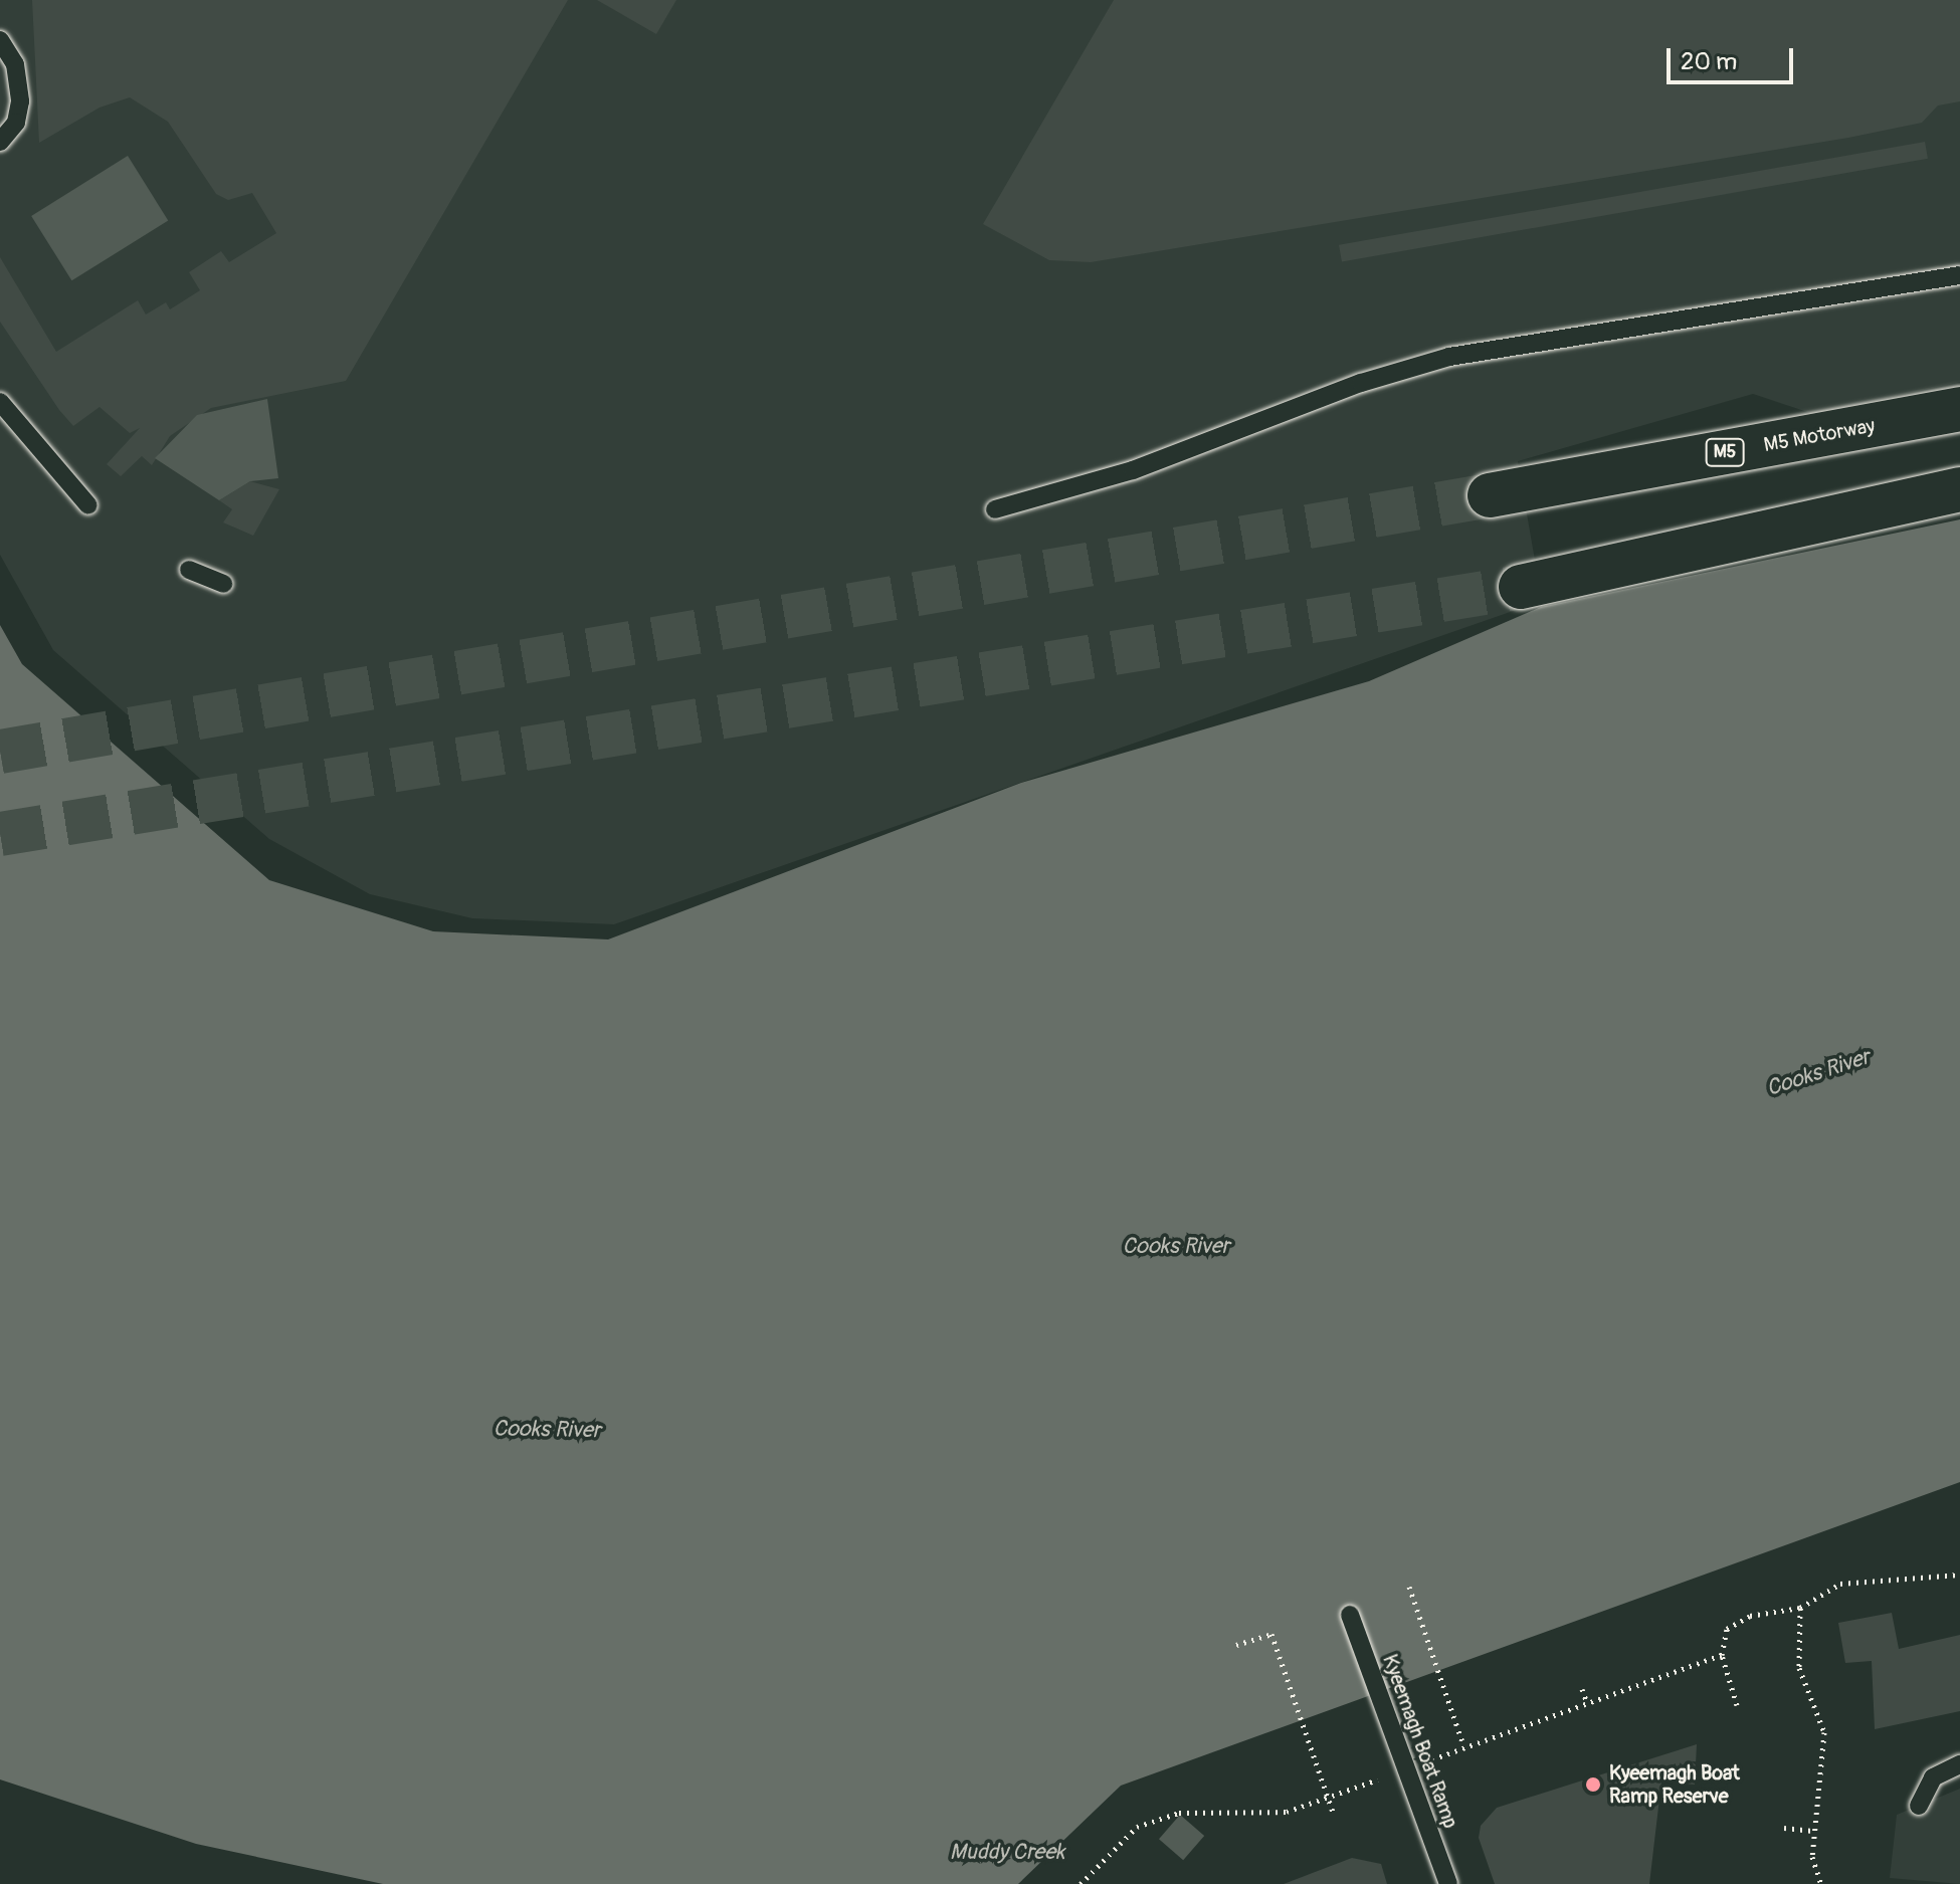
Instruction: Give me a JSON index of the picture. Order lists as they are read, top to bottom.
{
  "streets": {
    "highway": ["M5 Motorway", "M5"],
    "lane": ["Kyeemagh Boat Ramp"]
  },
  "water": ["Cooks River", "Muddy Creek"],
  "places": ["Kyeemagh Boat Ramp Reserve"],
  "scale_bar": "20 m"
}
